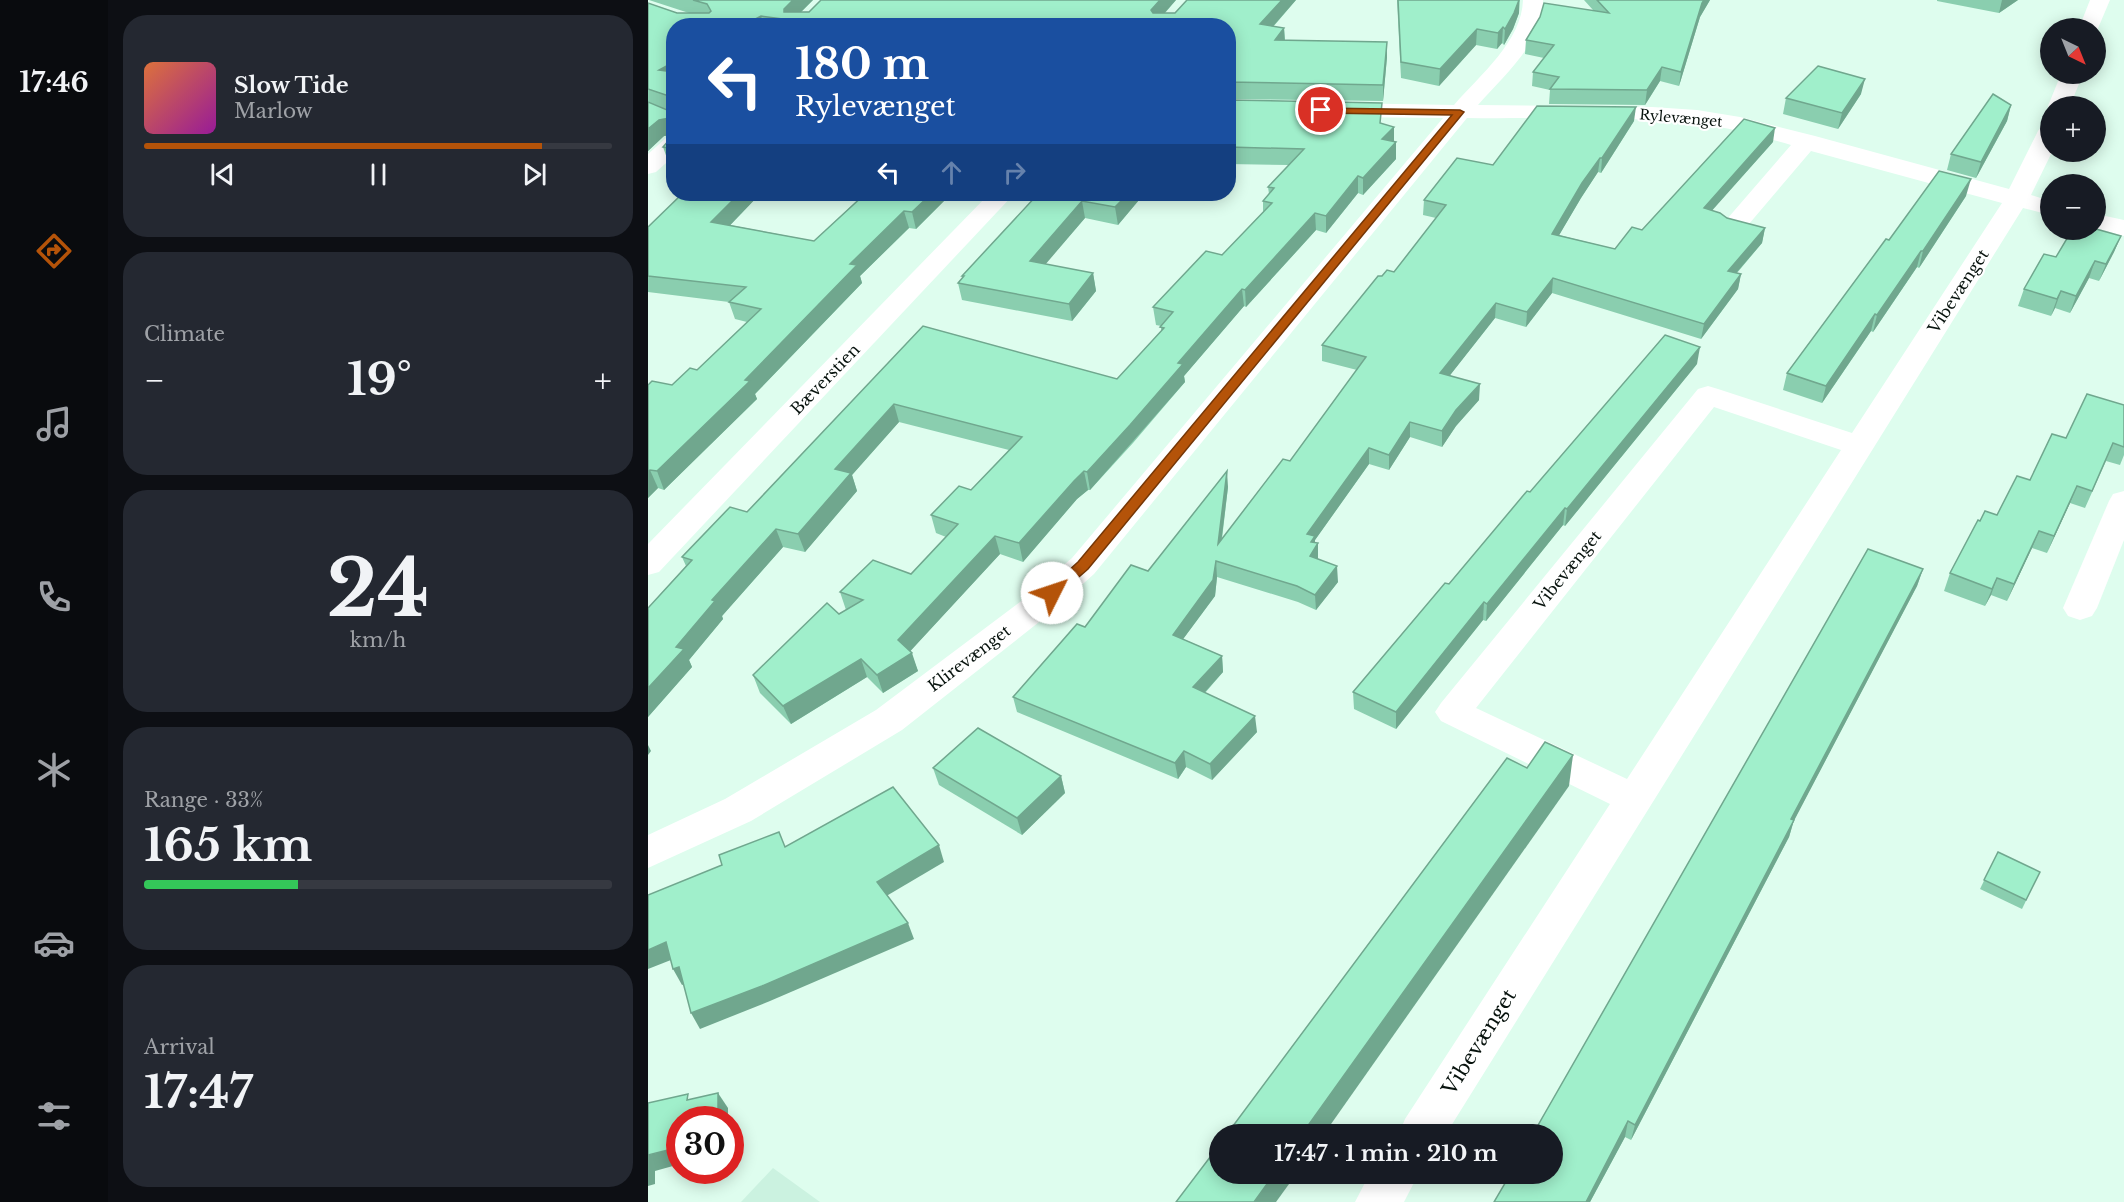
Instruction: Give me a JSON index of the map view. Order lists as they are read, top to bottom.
{
  "streets": {
    "street": [
      "Rylevænget",
      "Vibevænget",
      "Bæverstien",
      "Klirevænget"
    ]
  },
  "crossings": [
    ["Rylevænget", "Vibevænget"],
    ["Rylevænget", "Klirevænget"]
  ],
  "north": "bottom right",
  "page": {
    "tabs": "17:46",
    "map_buttons": ["+", "−"],
    "turn": ["180 m", "Rylevænget"],
    "song": ["Slow Tide", "Marlow"],
    "tile": [
      "Climate",
      ["24", "km/h"],
      ["Range · 33%", "165 km"],
      ["Arrival", "17:47"]
    ],
    "heat": ["−", "19°", "+"],
    "limit": "30",
    "trip": "17:47 · 1 min · 210 m"
  }
}
